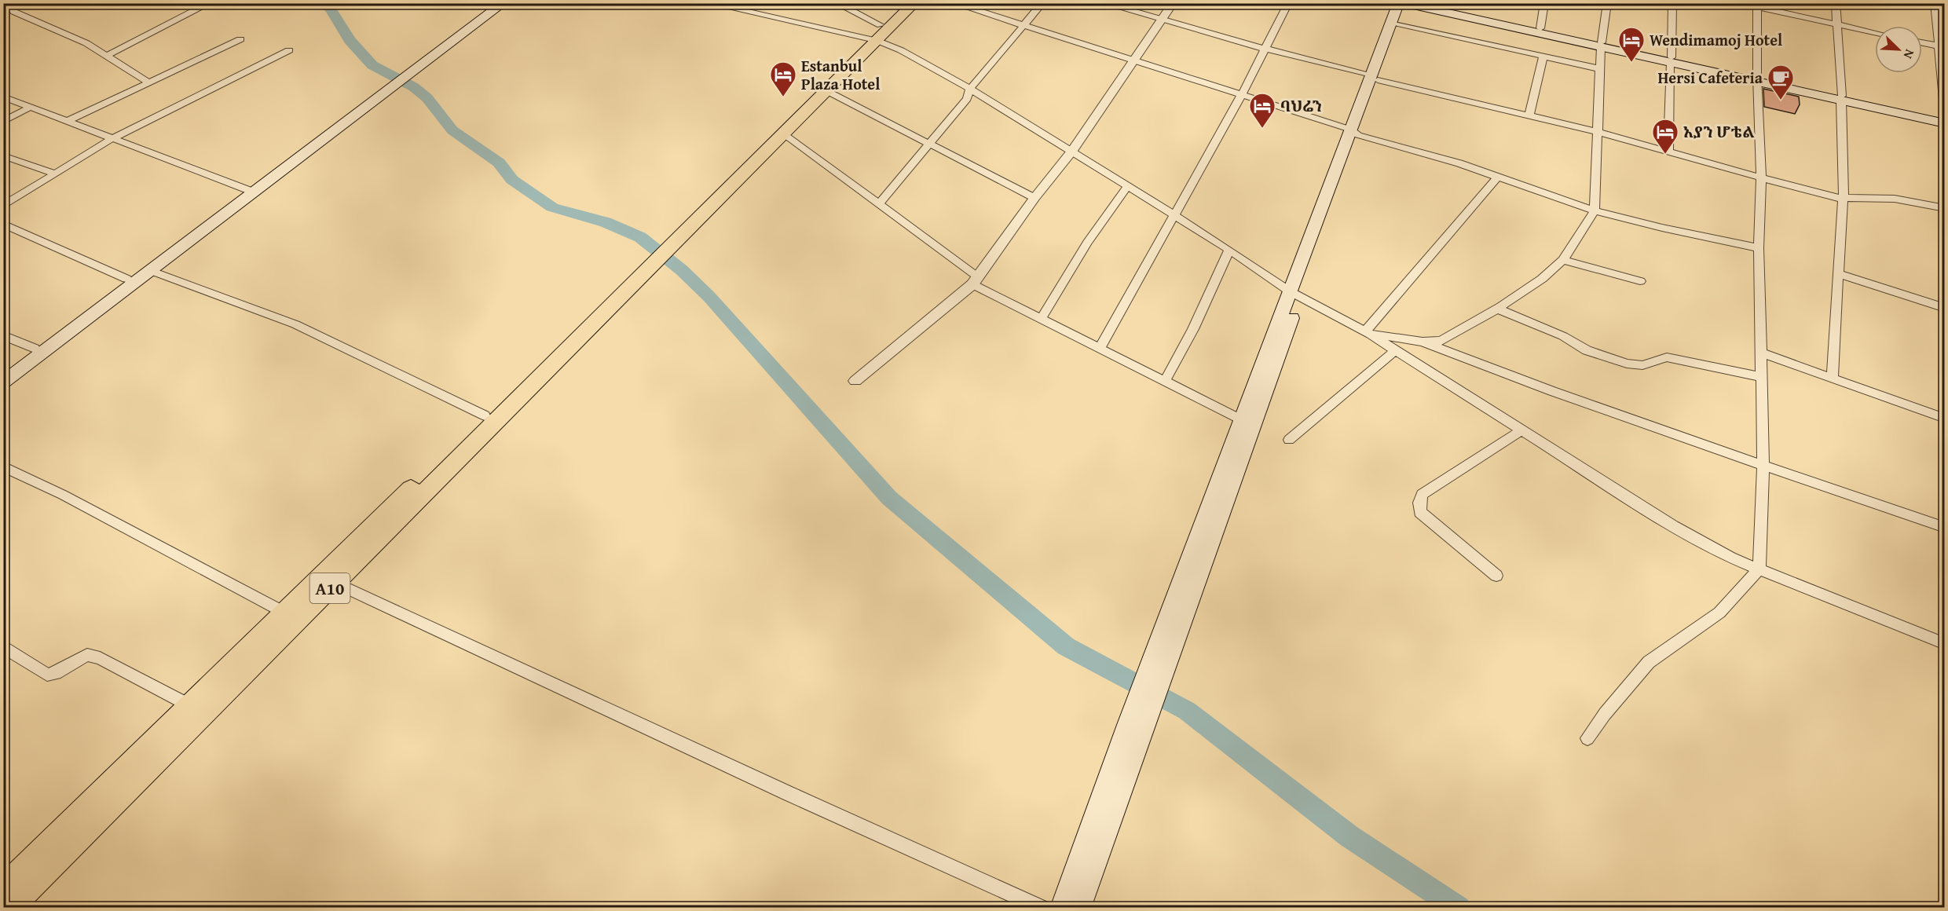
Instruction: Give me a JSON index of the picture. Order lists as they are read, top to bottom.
{
  "streets": {
    "highway": ["A10"]
  },
  "places": {
    "hotel": [
      "Wendimamoj Hotel",
      "Estanbul Plaza Hotel",
      "ባህሬን",
      "አያን ሆቴል"
    ],
    "cafe": ["Hersi Cafeteria"]
  },
  "north": "bottom right"
}
